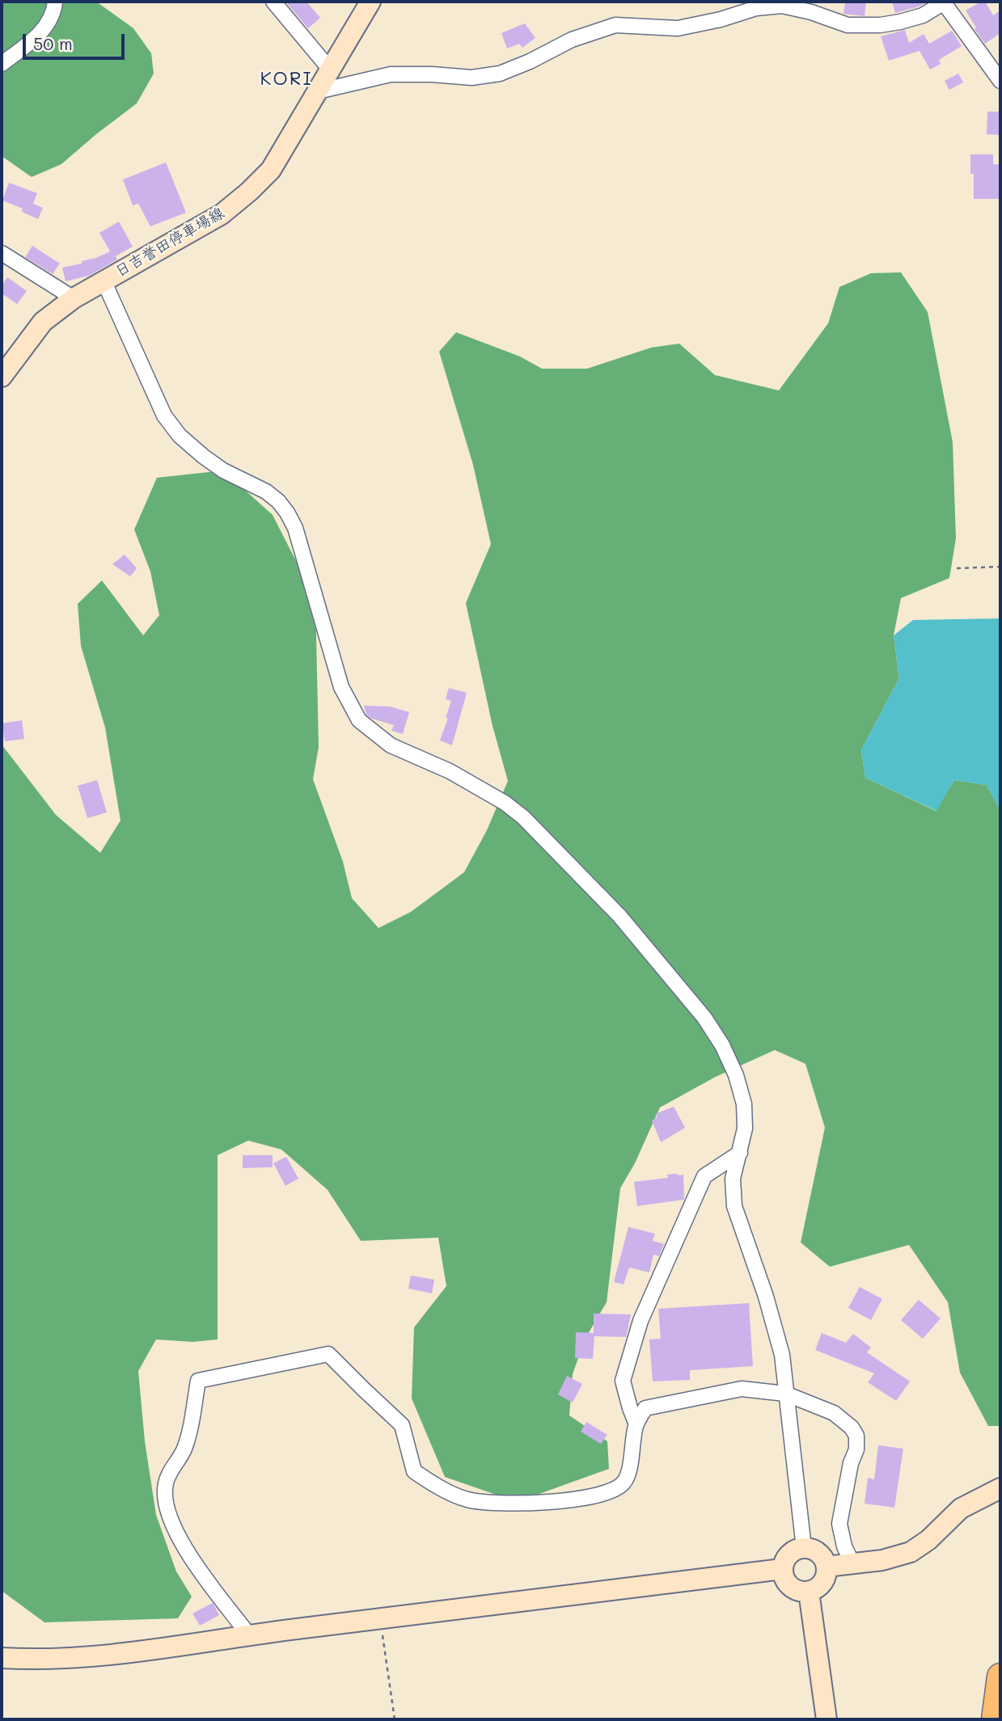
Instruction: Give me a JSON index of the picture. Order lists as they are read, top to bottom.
{
  "streets": {
    "street": ["日吉誉田停車場線"]
  },
  "districts": ["KORI"],
  "scale_bar": "50 m"
}
